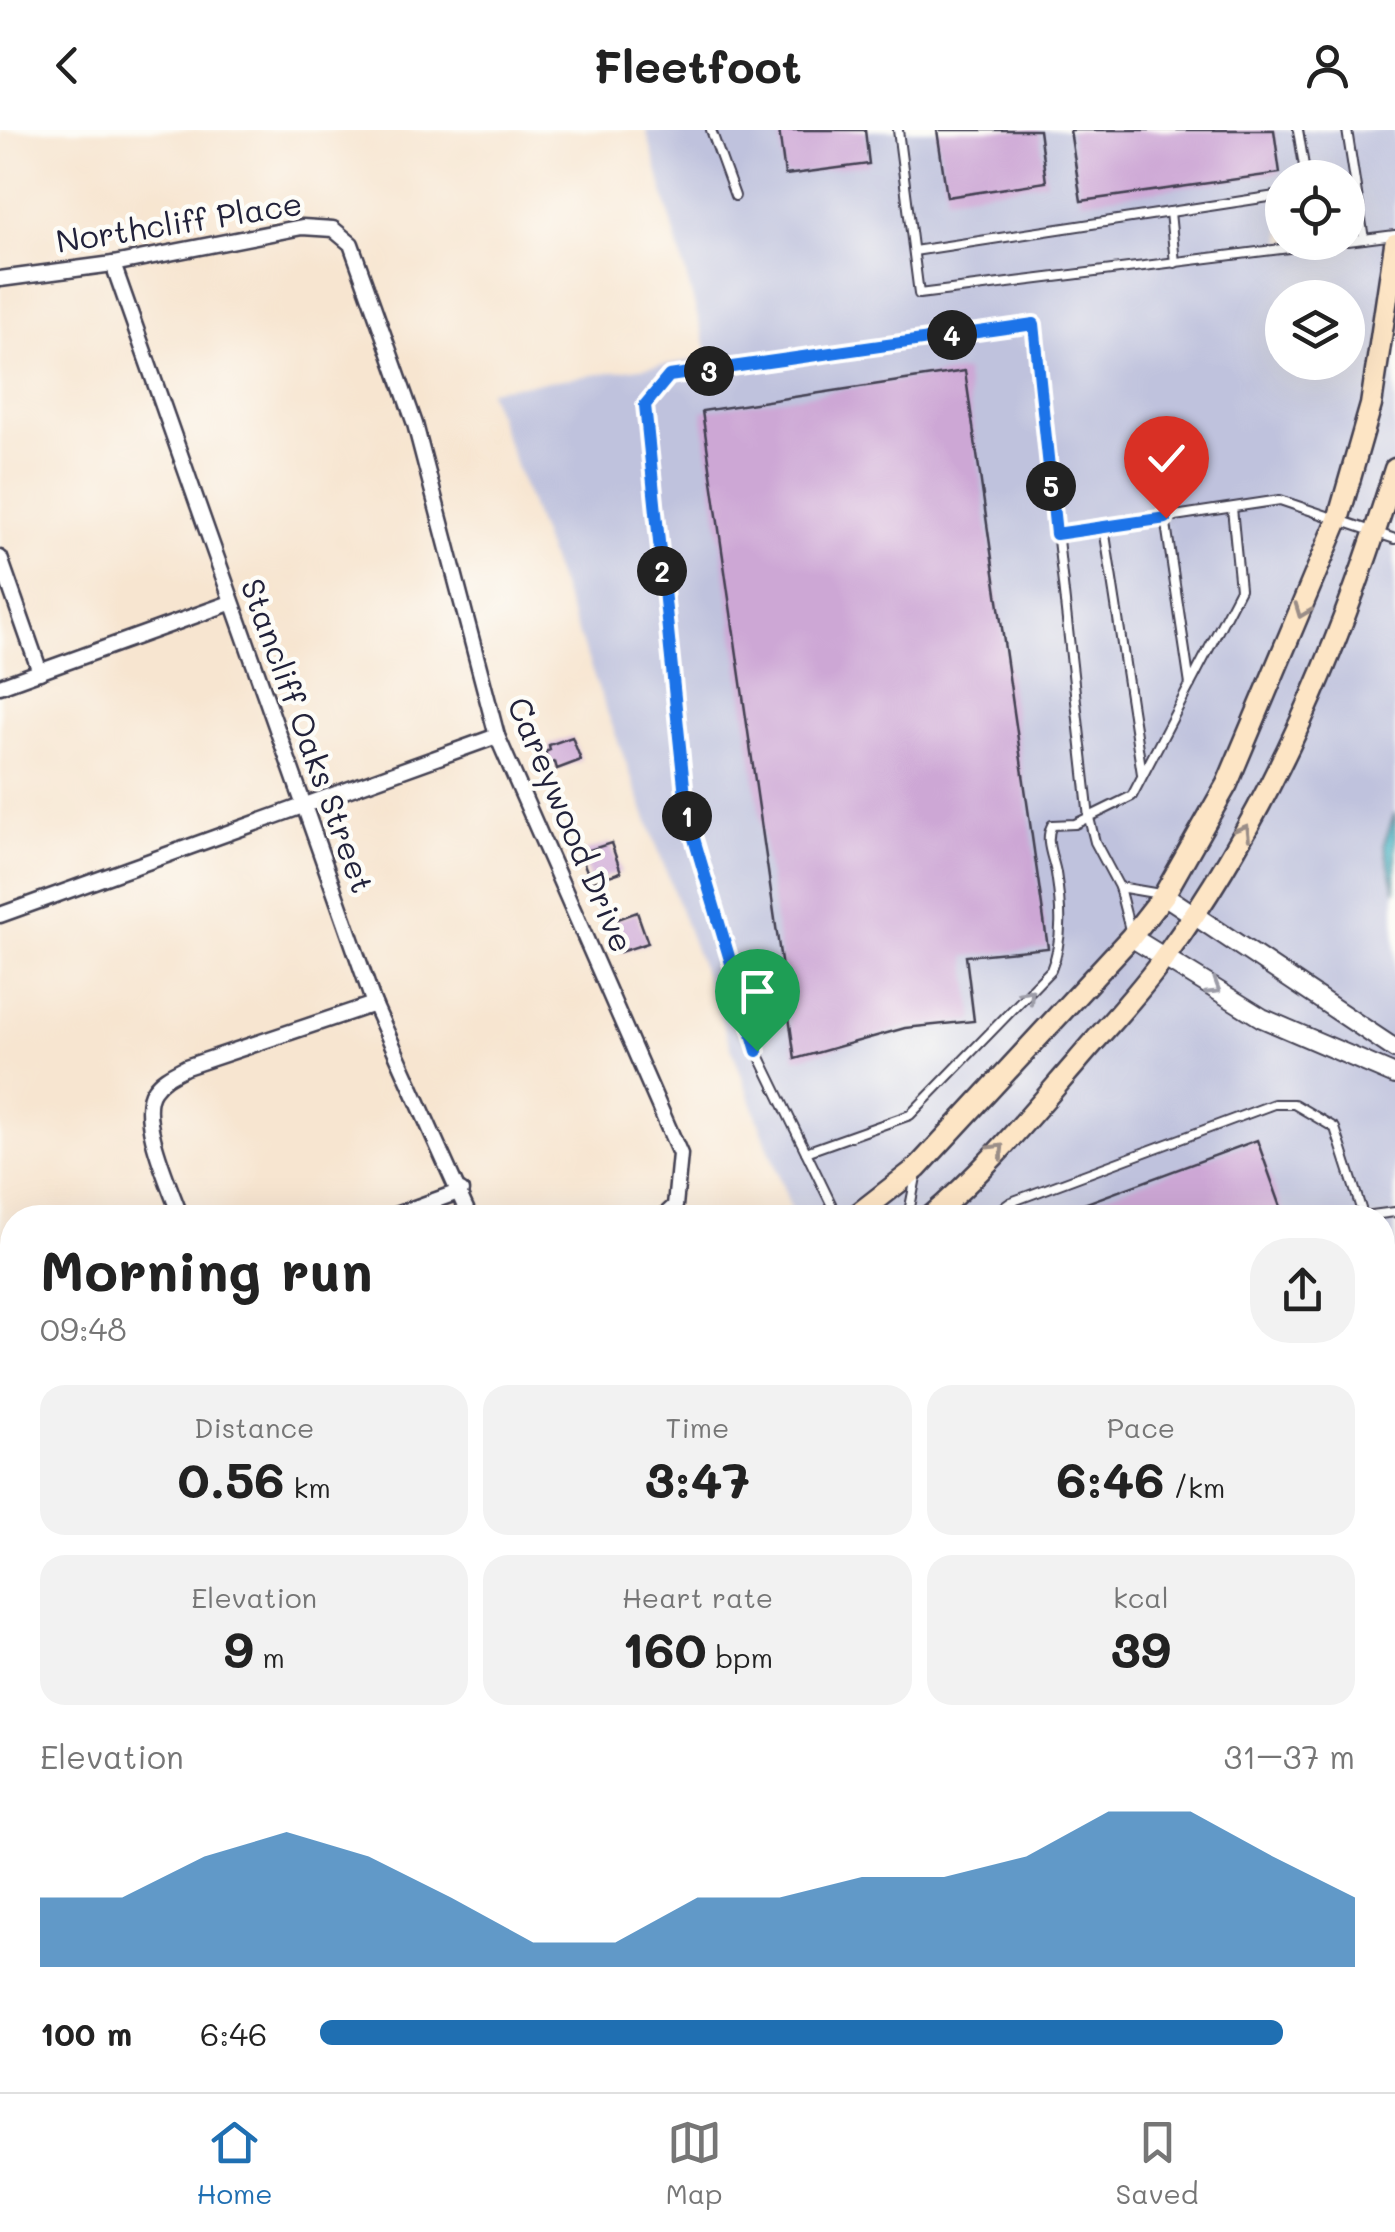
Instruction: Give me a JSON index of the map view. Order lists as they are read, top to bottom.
{
  "streets": {
    "street": ["Northcliff Place", "Stancliff Oaks Street", "Careywood Drive"]
  },
  "crossings": [
    ["Northcliff Place", "Stancliff Oaks Street"],
    ["Northcliff Place", "Careywood Drive"]
  ],
  "page": {
    "header": "Fleetfoot",
    "pins": [
      "4",
      "3",
      "5",
      "2",
      "1"
    ],
    "heading": ["Morning run", "09:48"],
    "stats": [
      ["Distance", "0.56 km"],
      ["Time", "3:47"],
      ["Pace", "6:46 /km"],
      ["Elevation", "9 m"],
      ["Heart rate", "160 bpm"],
      ["kcal", "39"]
    ],
    "chart": ["Elevation", "31–37 m"],
    "list": [
      {
        "name": "100 m",
        "note": "6:46"
      }
    ],
    "tabs": ["Home", "Map", "Saved"]
  }
}
